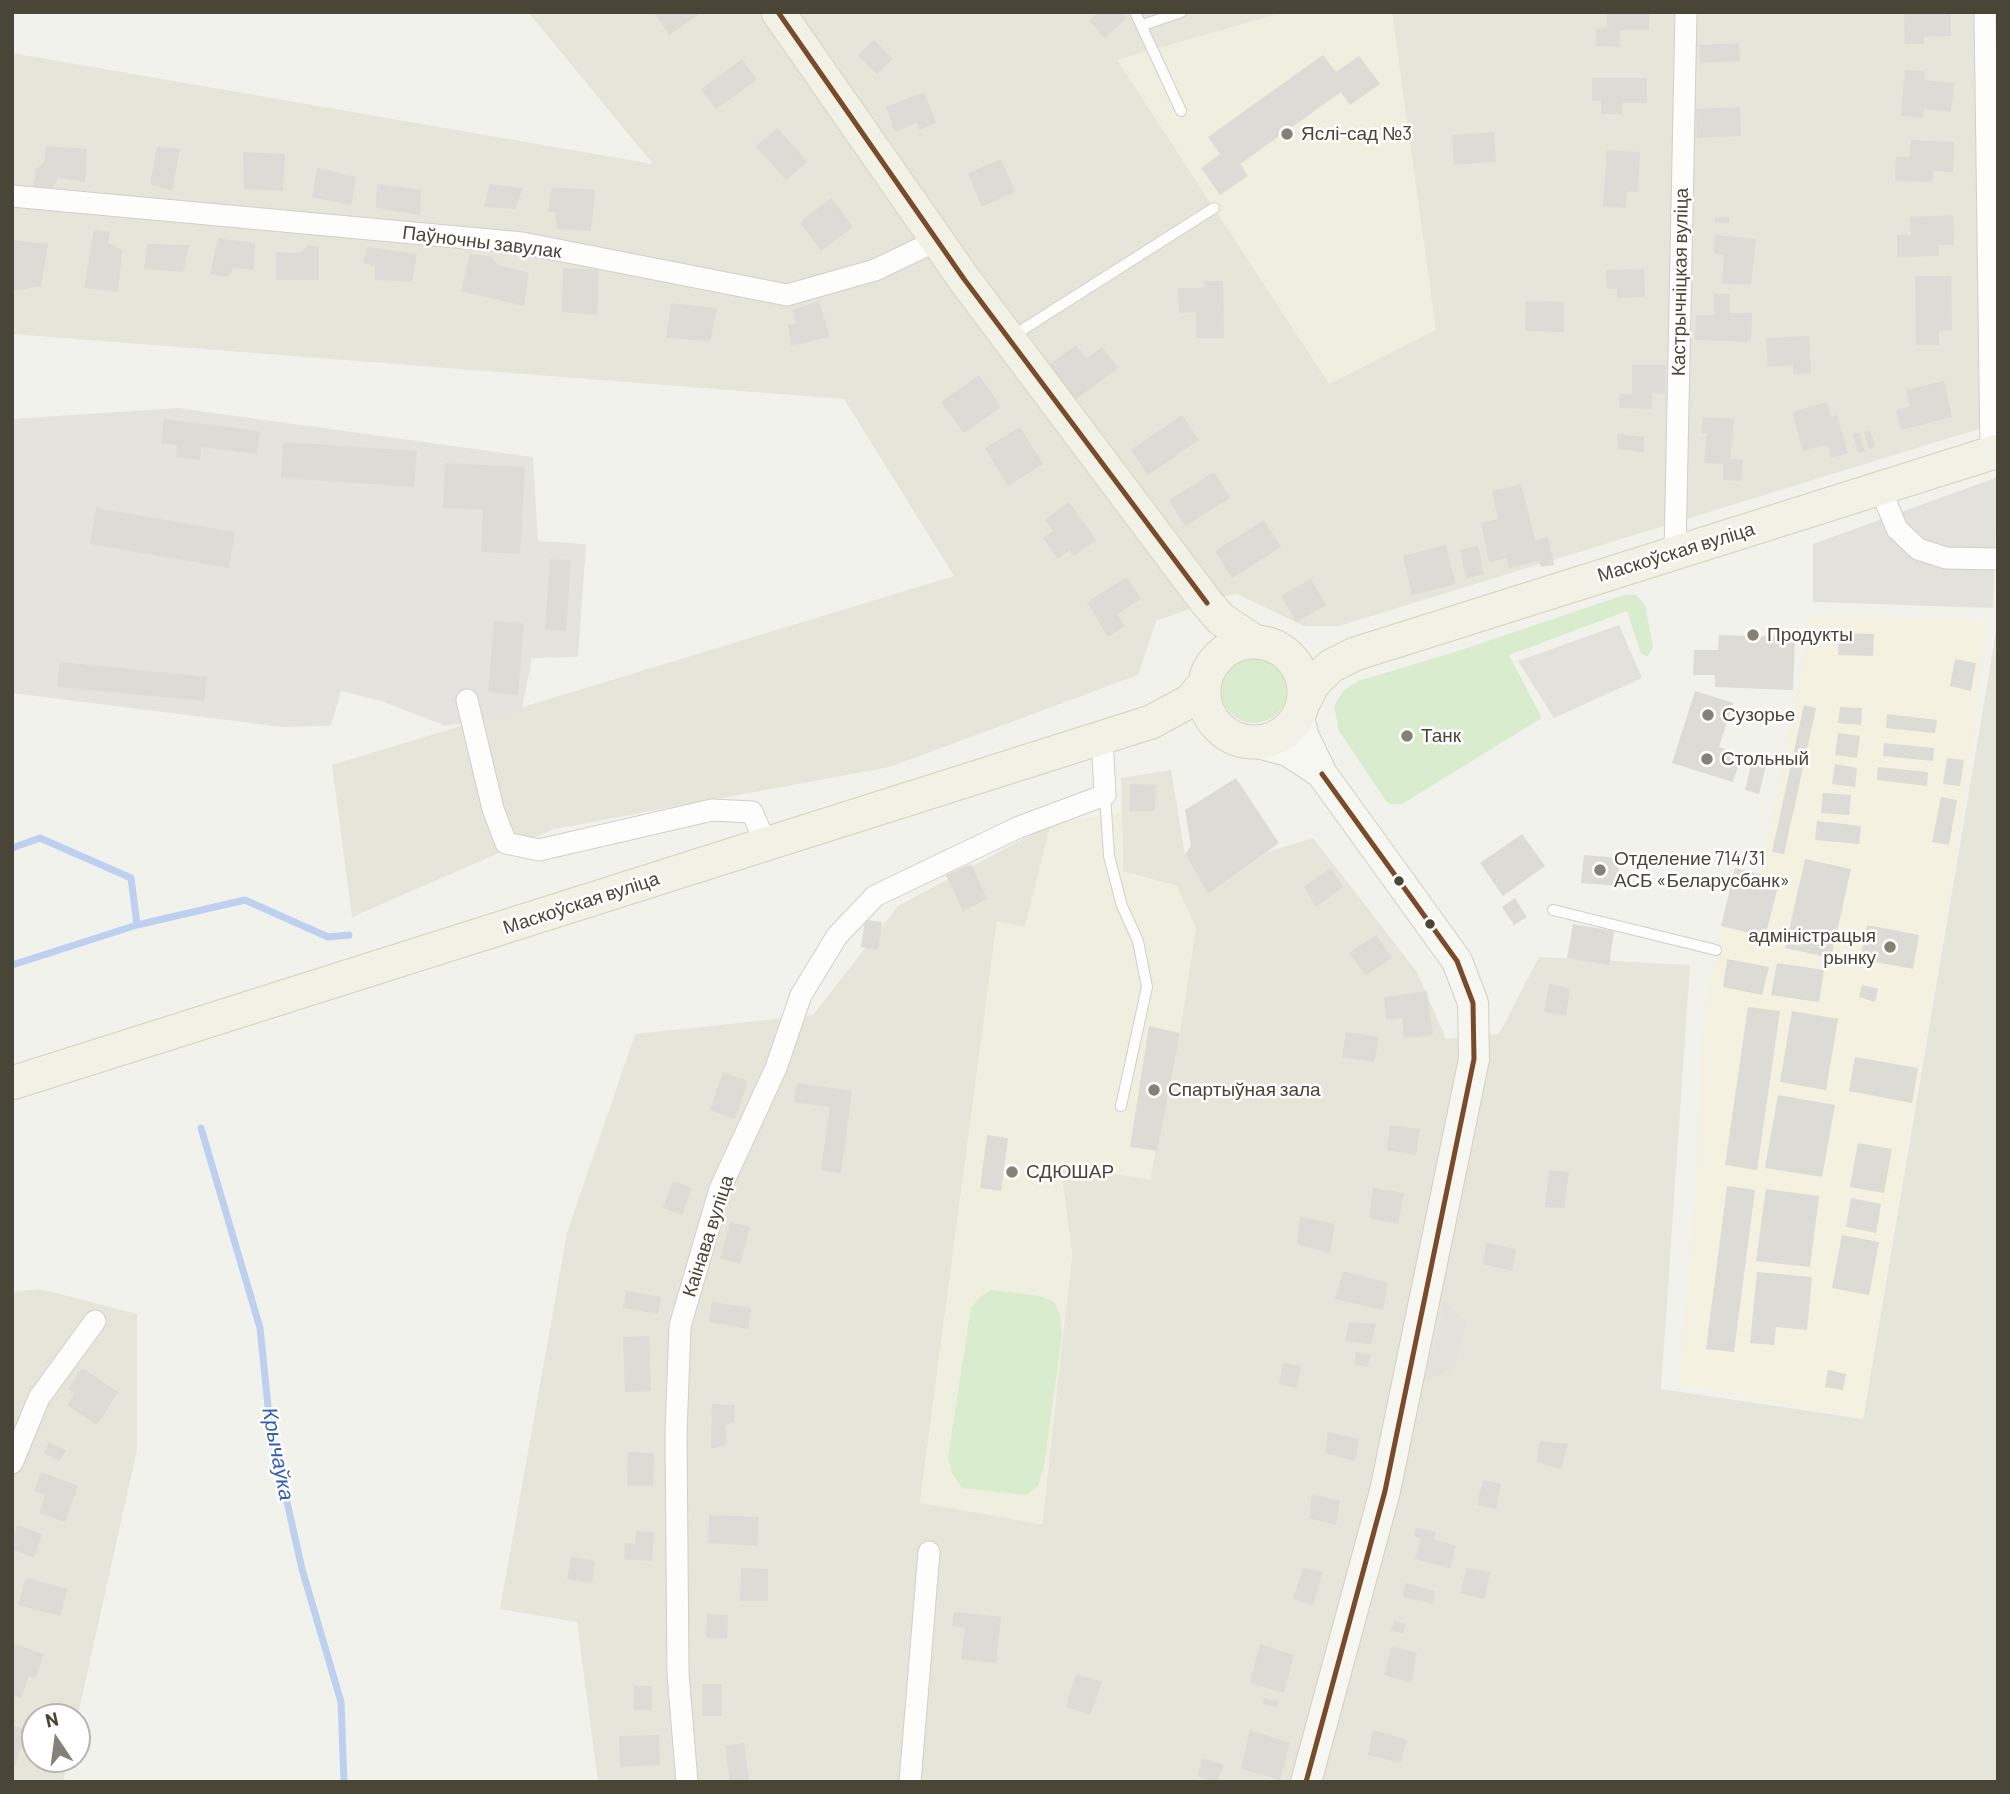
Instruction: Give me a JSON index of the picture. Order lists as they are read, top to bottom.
{
  "streets": {
    "main road": ["Маскоўская вуліца"],
    "street": ["Паўночны завулак", "Кастрычніцкая вуліца", "Каінава вуліца"]
  },
  "crossings": [
    ["Кастрычніцкая вуліца", "Маскоўская вуліца"]
  ],
  "water": ["Крычаўка"],
  "places": [
    "Яслі-сад №3",
    "Продукты",
    "Сузорье",
    "Танк",
    "Стольный",
    "Отделение 714/31 АСБ «Беларусбанк»",
    "адміністрацыя рынку",
    "Спартыўная зала",
    "СДЮШАР"
  ],
  "north": "top"
}
